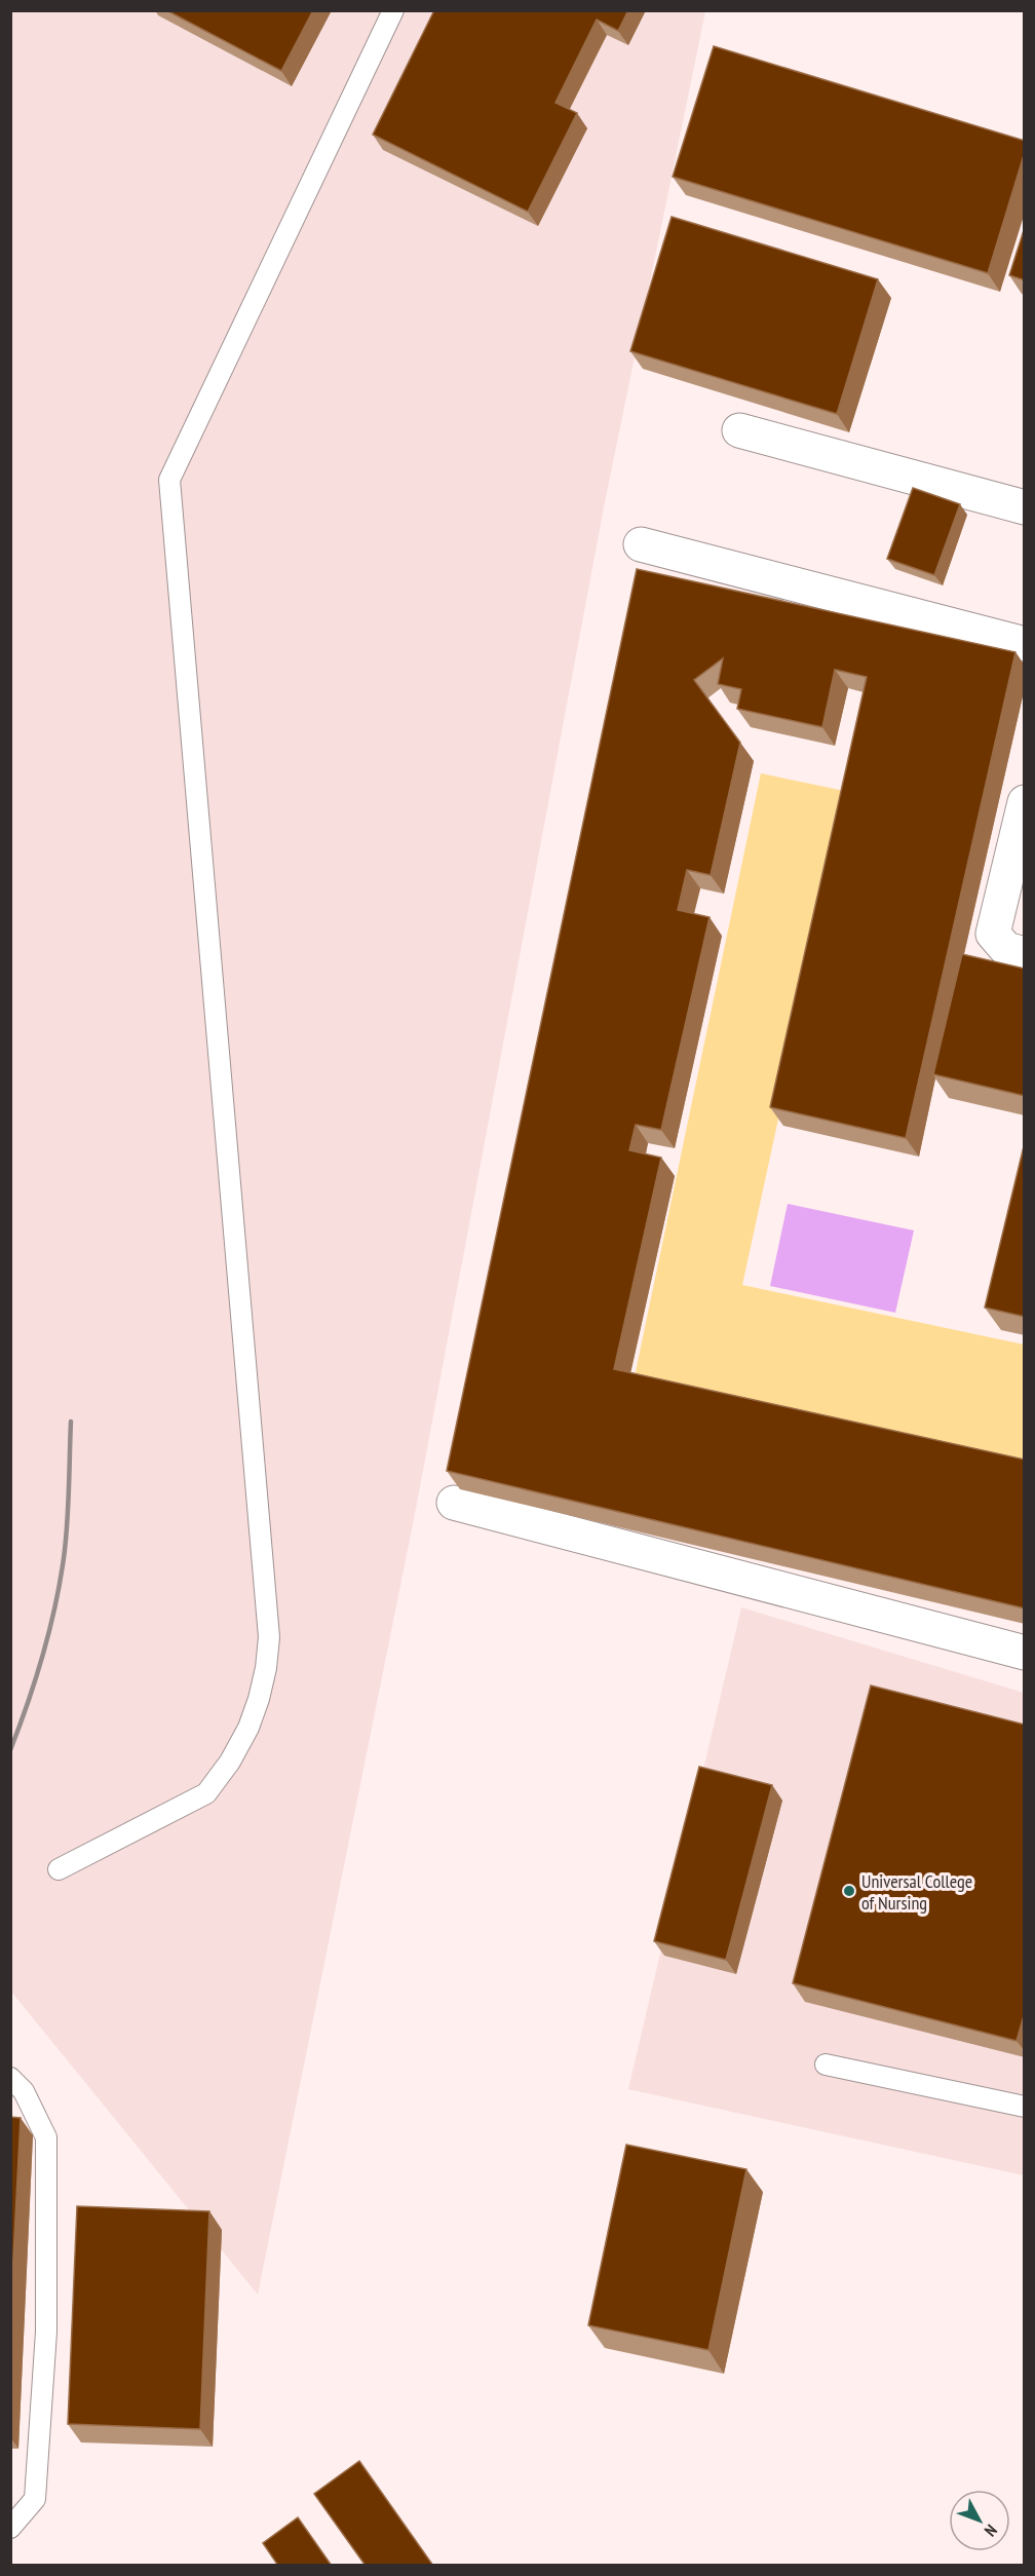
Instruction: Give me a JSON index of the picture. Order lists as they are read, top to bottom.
{
  "places": ["Universal College of Nursing"],
  "north": "bottom right"
}
